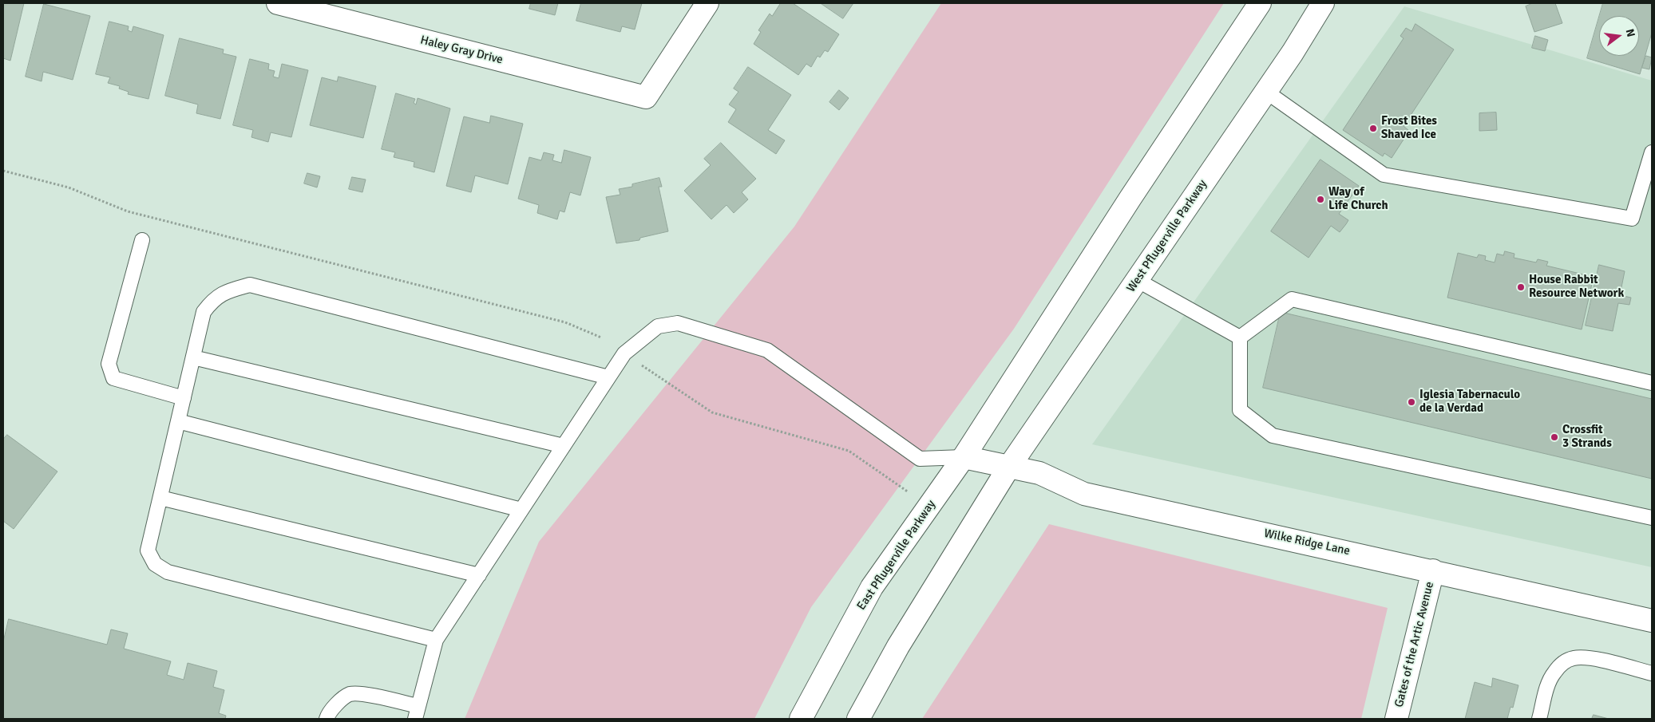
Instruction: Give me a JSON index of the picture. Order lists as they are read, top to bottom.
{
  "streets": {
    "main road": [
      "Haley Gray Drive",
      "West Pflugerville Parkway",
      "Wilke Ridge Lane",
      "East Pflugerville Parkway",
      "Gates of the Artic Avenue"
    ]
  },
  "crossings": [
    ["West Pflugerville Parkway", "Wilke Ridge Lane"],
    ["Wilke Ridge Lane", "East Pflugerville Parkway"],
    ["Wilke Ridge Lane", "Gates of the Artic Avenue"]
  ],
  "places": [
    "Frost Bites Shaved Ice",
    "Way of Life Church",
    "House Rabbit Resource Network",
    "Iglesia Tabernaculo de la Verdad",
    "Crossfit 3 Strands"
  ],
  "north": "right"
}
